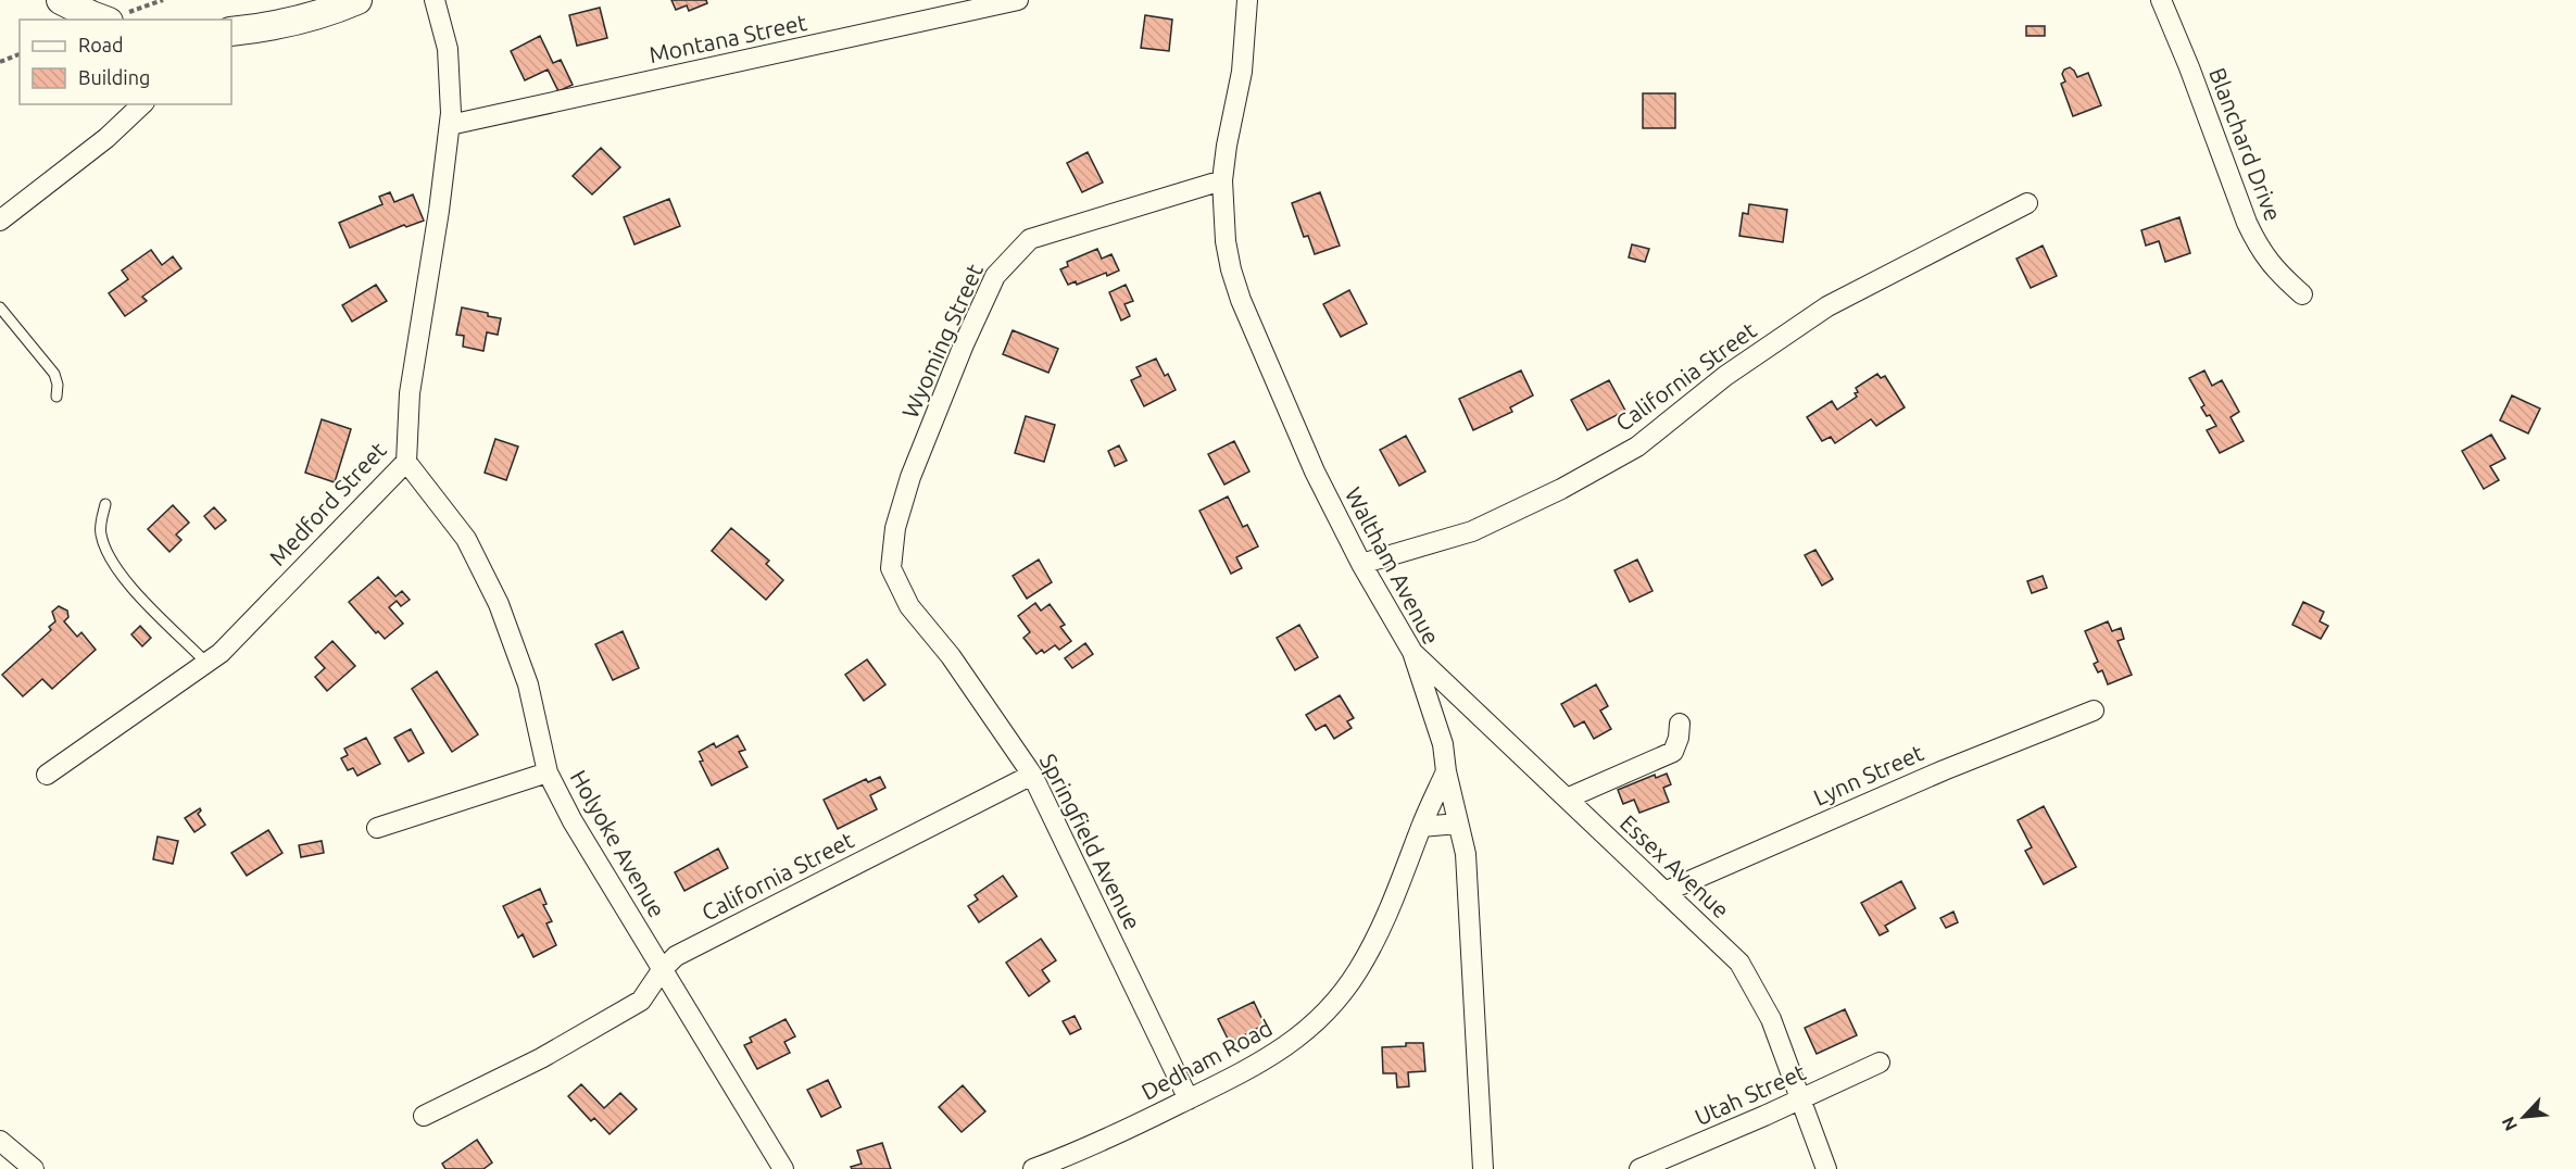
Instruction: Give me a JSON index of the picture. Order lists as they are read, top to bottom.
{
  "streets": {
    "street": [
      "Montana Street",
      "Blanchard Drive",
      "Wyoming Street",
      "California Street",
      "Medford Street",
      "Waltham Avenue",
      "Lynn Street",
      "Springfield Avenue",
      "Holyoke Avenue",
      "Essex Avenue",
      "Dedham Road",
      "Utah Street"
    ]
  },
  "crossings": [
    ["Montana Street", "Medford Street"],
    ["Wyoming Street", "Waltham Avenue"],
    ["Wyoming Street", "Springfield Avenue"],
    ["California Street", "Waltham Avenue"],
    ["California Street", "Springfield Avenue"],
    ["California Street", "Holyoke Avenue"],
    ["Medford Street", "Holyoke Avenue"],
    ["Waltham Avenue", "Essex Avenue"],
    ["Waltham Avenue", "Dedham Road"],
    ["Lynn Street", "Essex Avenue"],
    ["Springfield Avenue", "Dedham Road"],
    ["Essex Avenue", "Utah Street"]
  ],
  "legend": ["Road", "Building"],
  "north": "bottom left"
}
